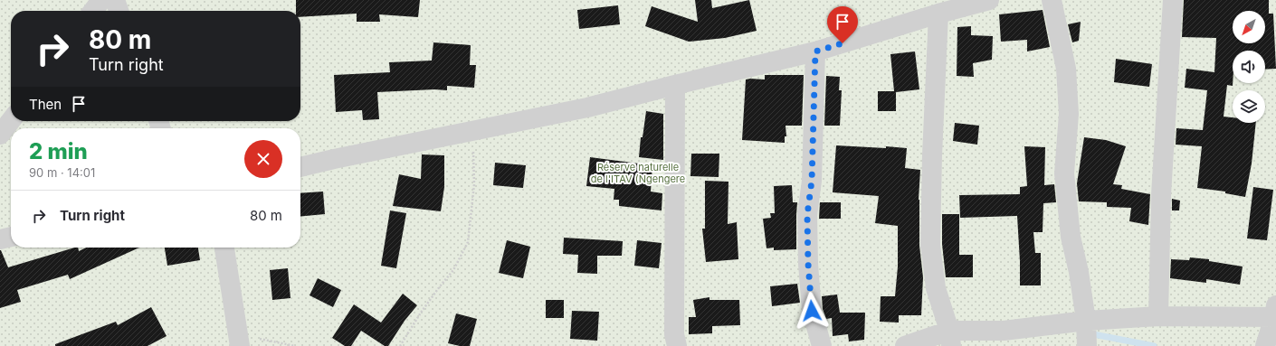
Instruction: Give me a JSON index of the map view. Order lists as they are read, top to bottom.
{
  "parks": ["Réserve naturelle de l'ITAV (Ngengere"],
  "north": "bottom left",
  "page": {
    "turn": ["80 m", "Turn right"],
    "then": "Then",
    "heading": ["2 min", "90 m · 14:01"],
    "list": [
      {
        "name": "Turn right",
        "value": "80 m"
      }
    ]
  }
}
